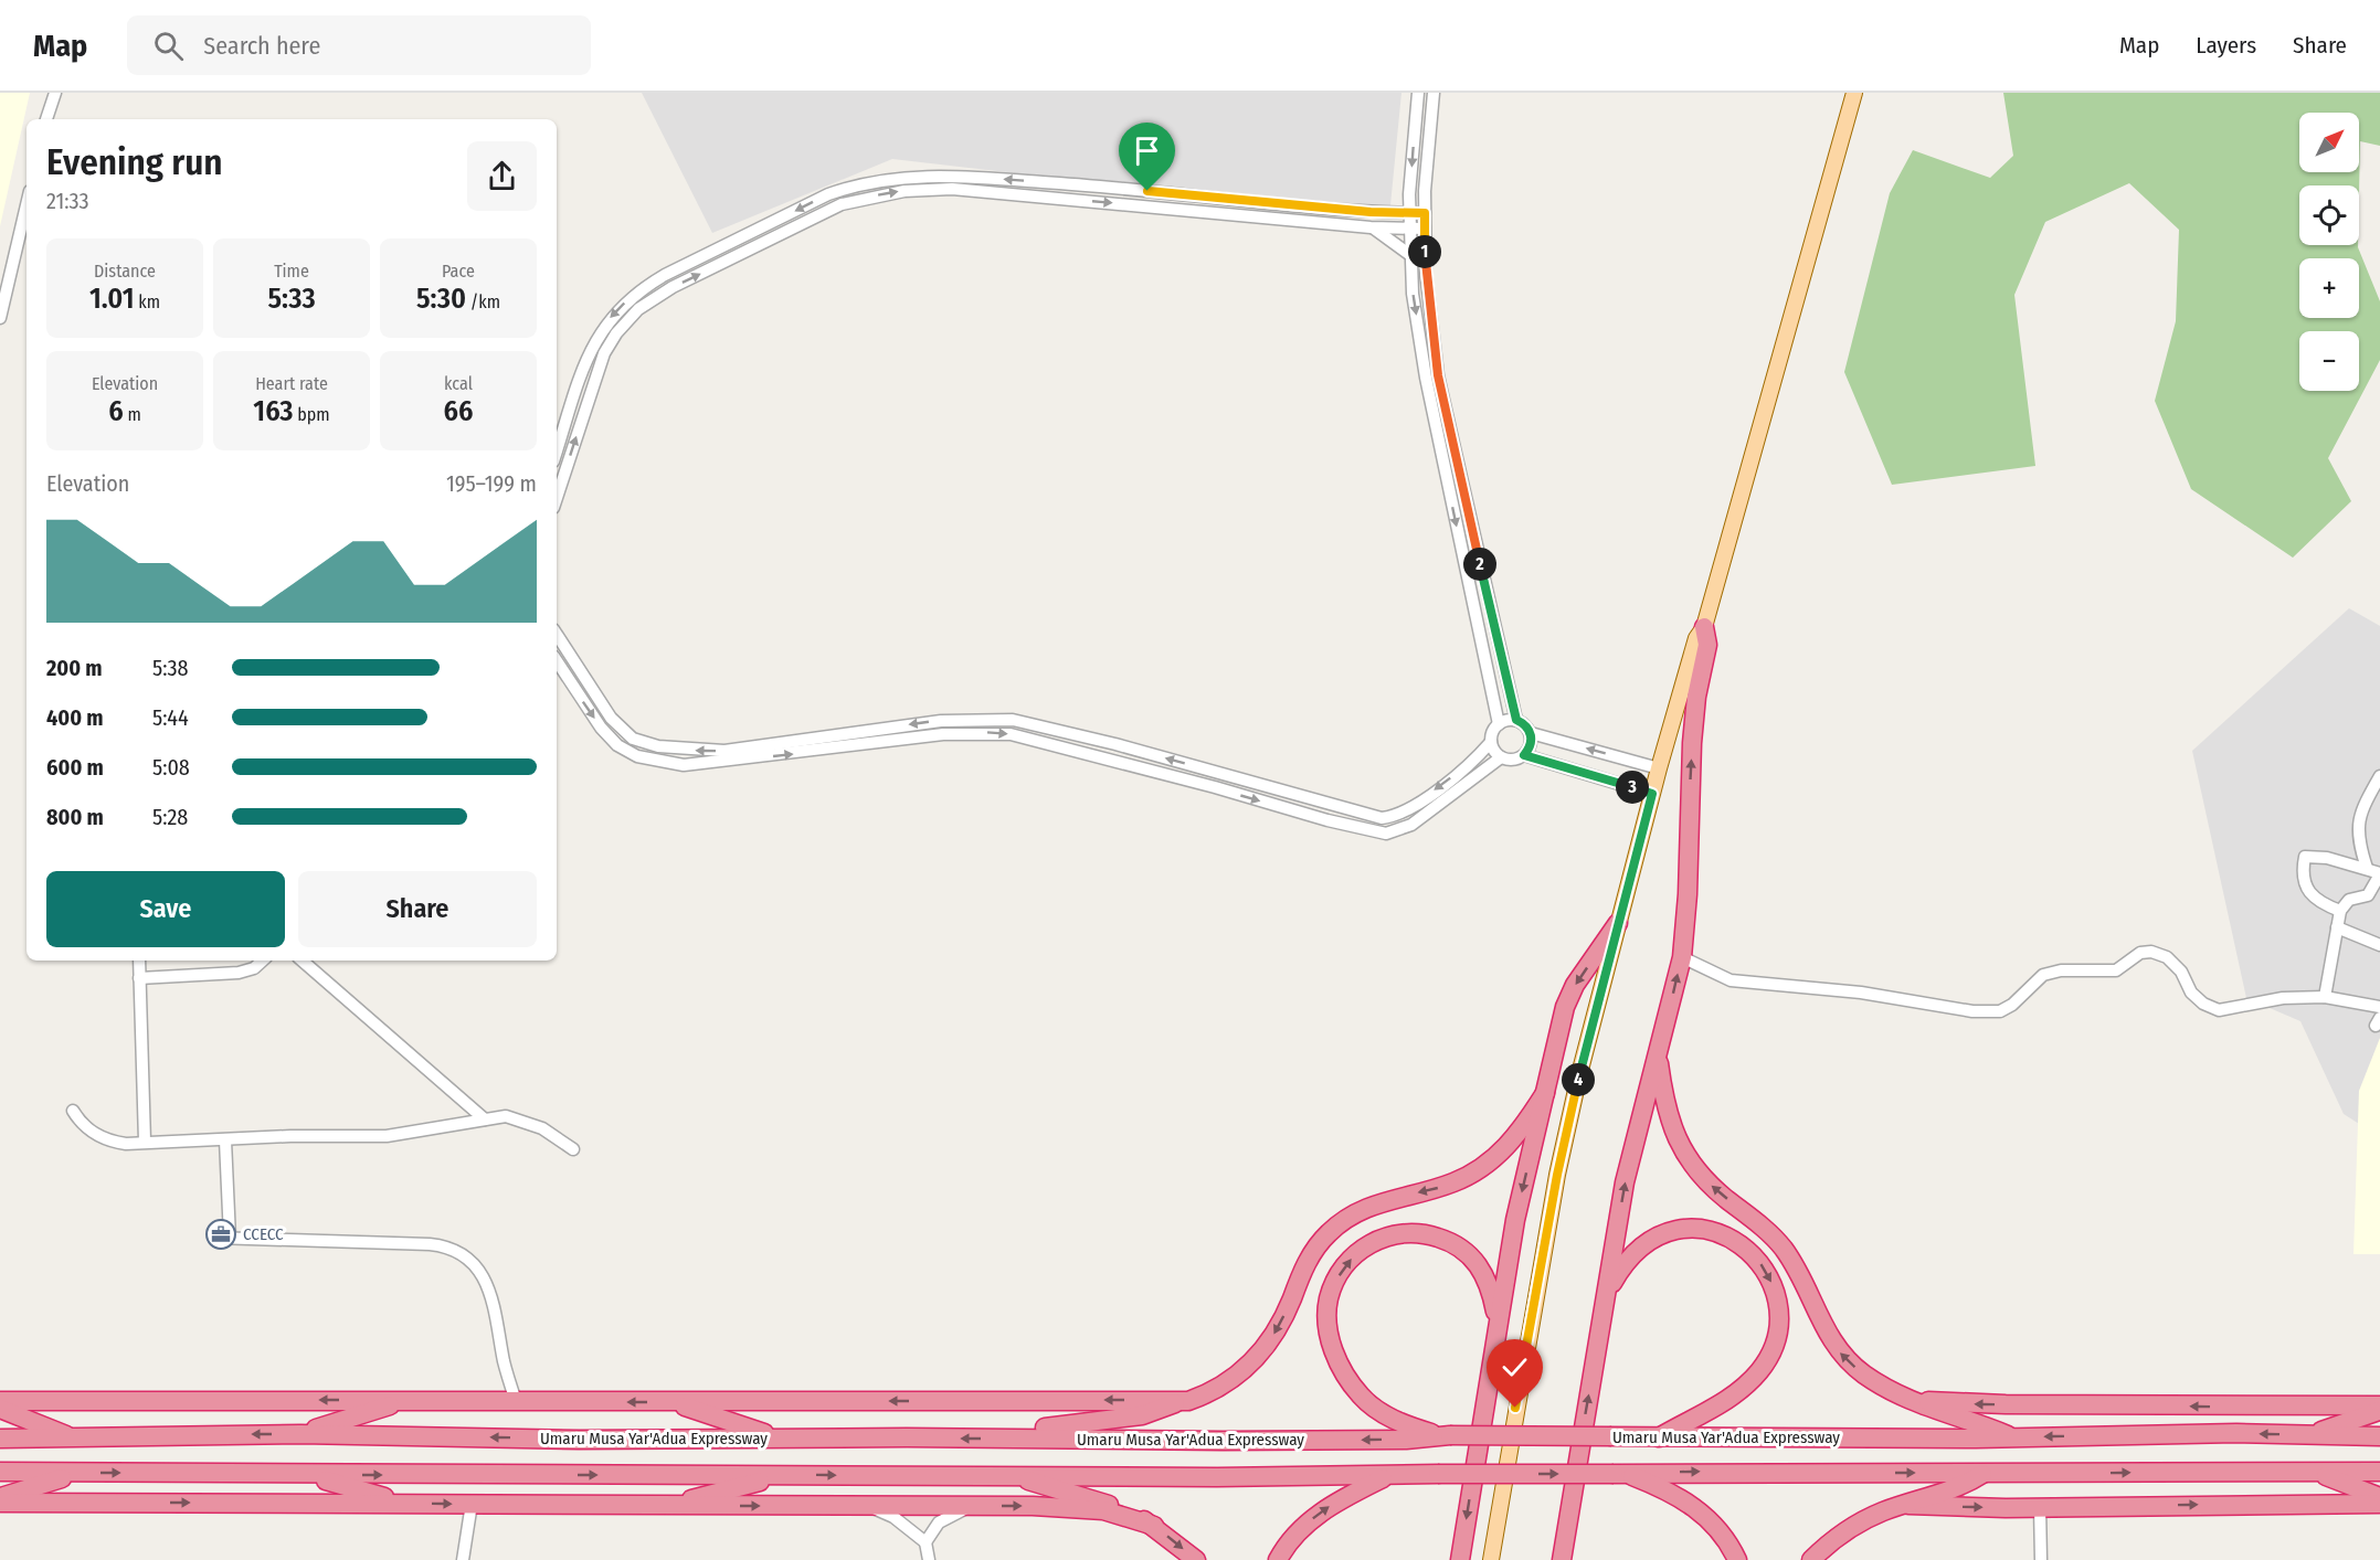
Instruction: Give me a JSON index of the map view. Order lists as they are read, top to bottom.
{
  "streets": {
    "highway": ["Umaru Musa Yar'Adua Expressway"]
  },
  "places": {
    "office": ["CCECC"]
  },
  "north": "top right",
  "page": {
    "header": "Map",
    "search": "Search here",
    "nav": ["Map", "Layers", "Share"],
    "map_buttons": ["+", "−"],
    "heading": ["Evening run", "21:33"],
    "stats": [
      ["Distance", "1.01 km"],
      ["Time", "5:33"],
      ["Pace", "5:30 /km"],
      ["Elevation", "6 m"],
      ["Heart rate", "163 bpm"],
      ["kcal", "66"]
    ],
    "pins": [
      "1",
      "2",
      "3",
      "4"
    ],
    "chart": ["Elevation", "195–199 m"],
    "list": [
      {
        "name": "200 m",
        "note": "5:38"
      },
      {
        "name": "400 m",
        "note": "5:44"
      },
      {
        "name": "600 m",
        "note": "5:08"
      },
      {
        "name": "800 m",
        "note": "5:28"
      }
    ],
    "buttons": ["Save", "Share"]
  }
}
